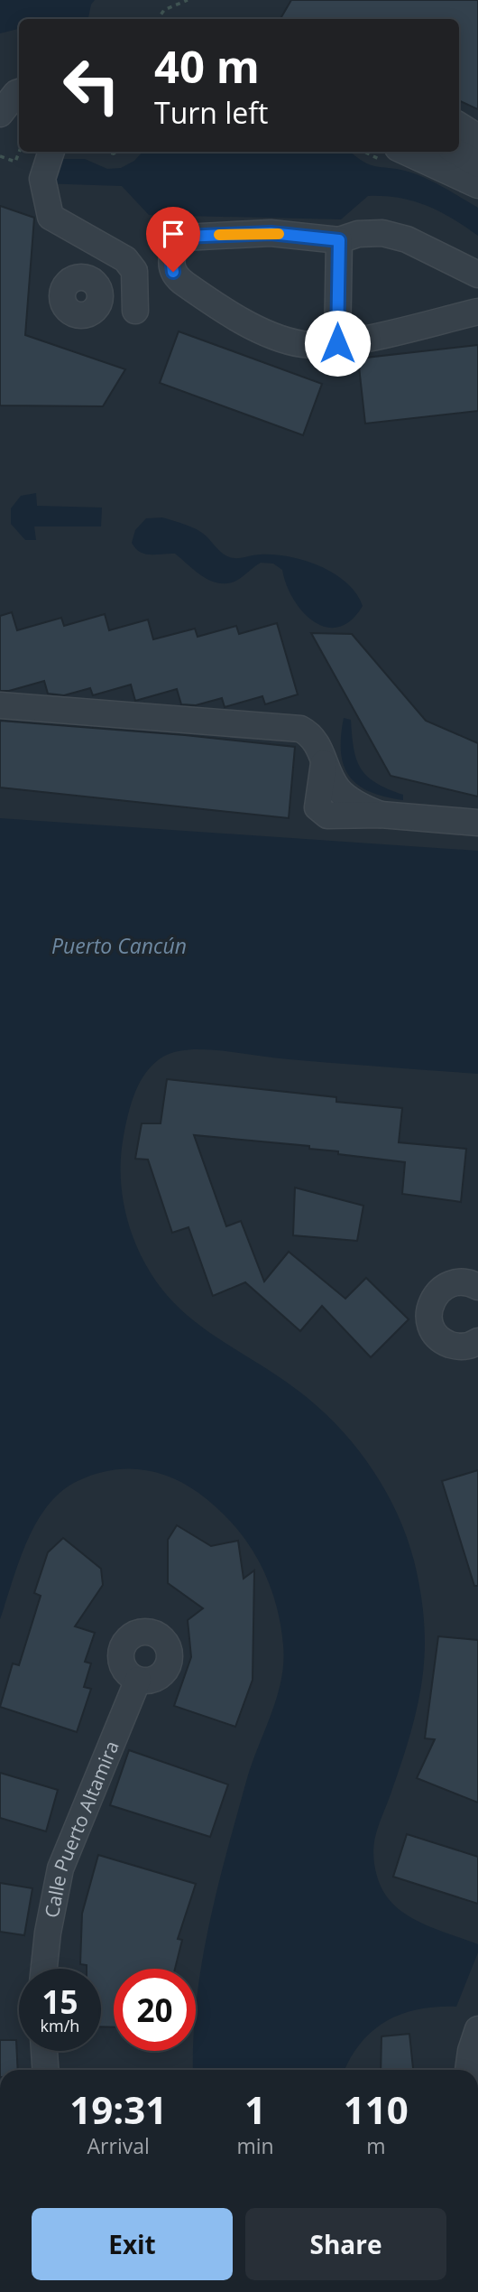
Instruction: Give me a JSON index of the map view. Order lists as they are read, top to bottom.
{
  "streets": {
    "street": ["Calle Puerto Altamira"]
  },
  "water": ["Puerto Cancún"],
  "page": {
    "turn": ["40 m", "Turn left"],
    "speed": "15 km/h",
    "limit": "20",
    "eta": [
      "19:31",
      "Arrival",
      "1",
      "min",
      "110",
      "m"
    ],
    "buttons": ["Exit", "Share"]
  }
}
